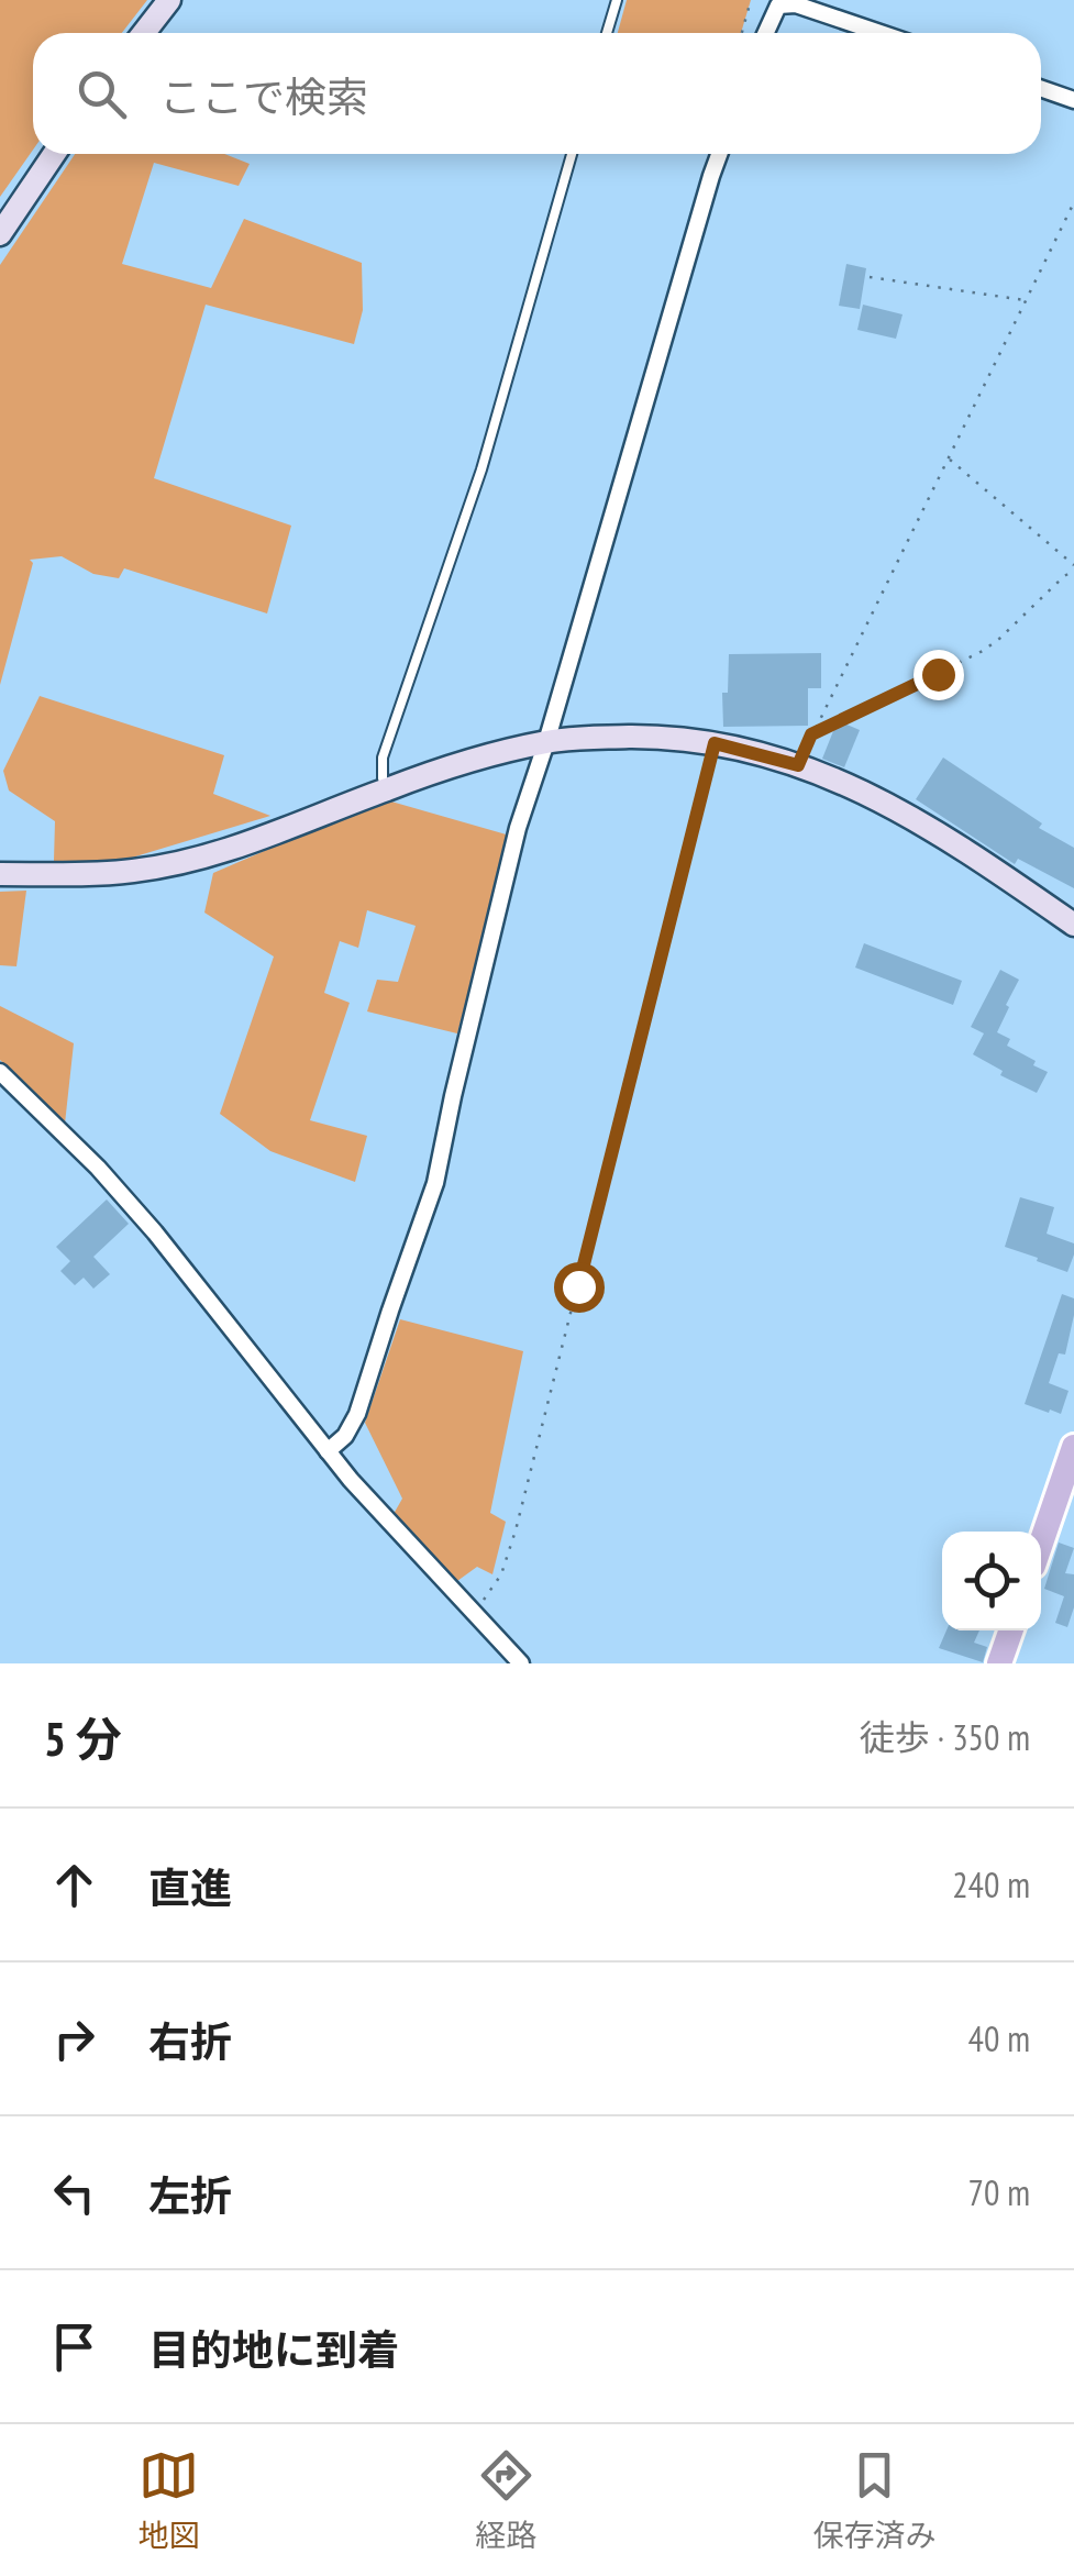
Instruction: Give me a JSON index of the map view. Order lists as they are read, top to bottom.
{
  "page": {
    "search": "ここで検索",
    "heading": ["5 分", "徒歩 · 350 m"],
    "list": [
      ["直進", "240 m"],
      ["右折", "40 m"],
      ["左折", "70 m"],
      "目的地に到着"
    ],
    "nav": ["地図", "経路", "保存済み"]
  }
}
